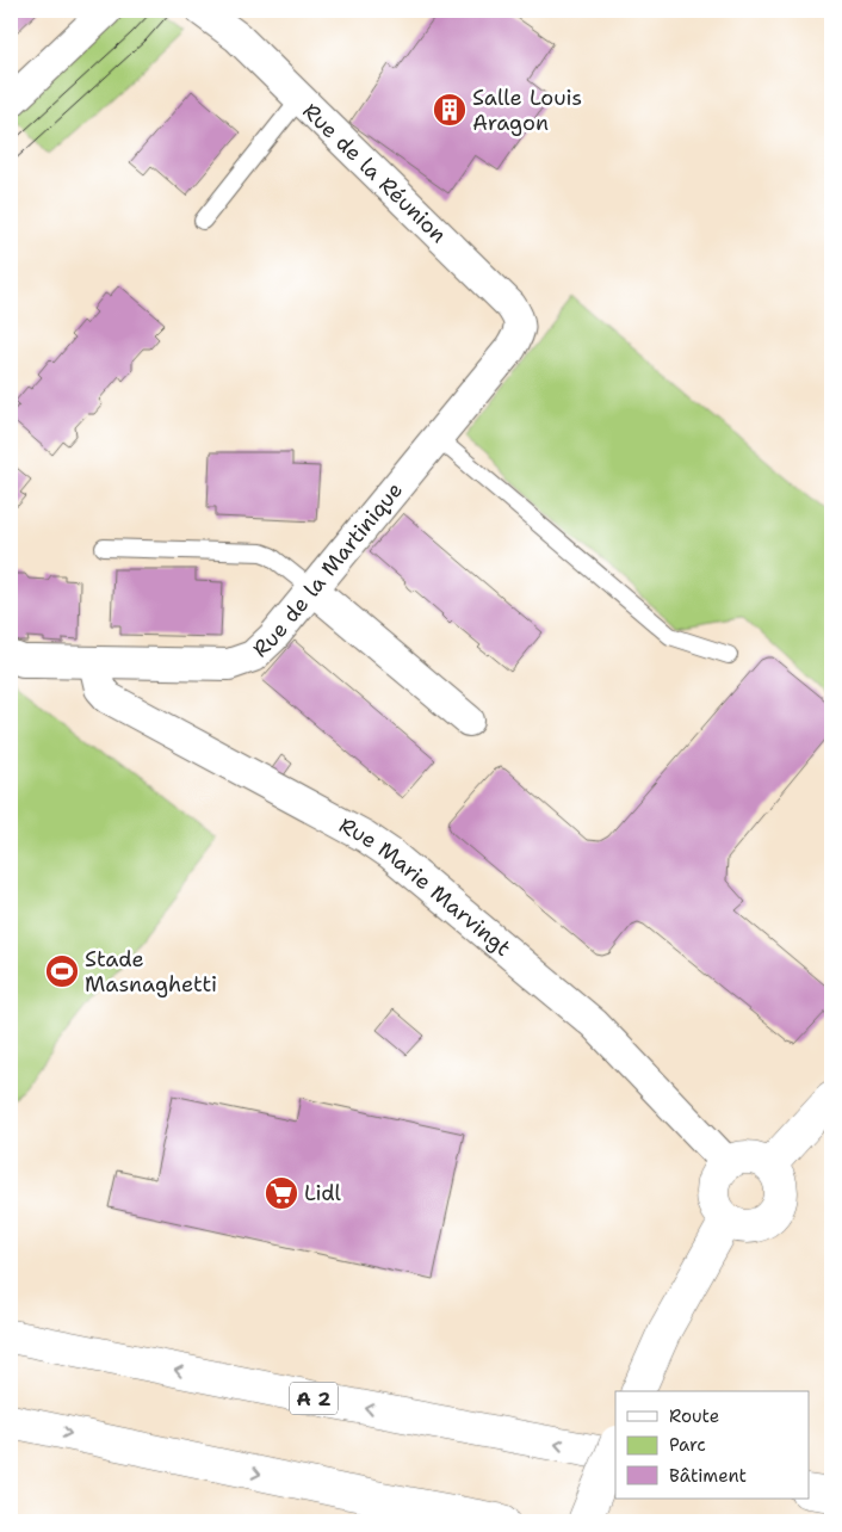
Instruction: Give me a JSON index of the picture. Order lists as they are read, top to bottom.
{
  "streets": {
    "main road": ["A 2"],
    "street": ["Rue de la Réunion", "Rue de la Martinique", "Rue Marie Marvingt"]
  },
  "crossings": [
    ["Rue de la Réunion", "Rue de la Martinique"],
    ["Rue de la Martinique", "Rue Marie Marvingt"]
  ],
  "places": {
    "building": ["Salle Louis Aragon"],
    "sports": ["Stade Masnaghetti"],
    "supermarket": ["Lidl"]
  },
  "legend": ["Route", "Parc", "Bâtiment"]
}
